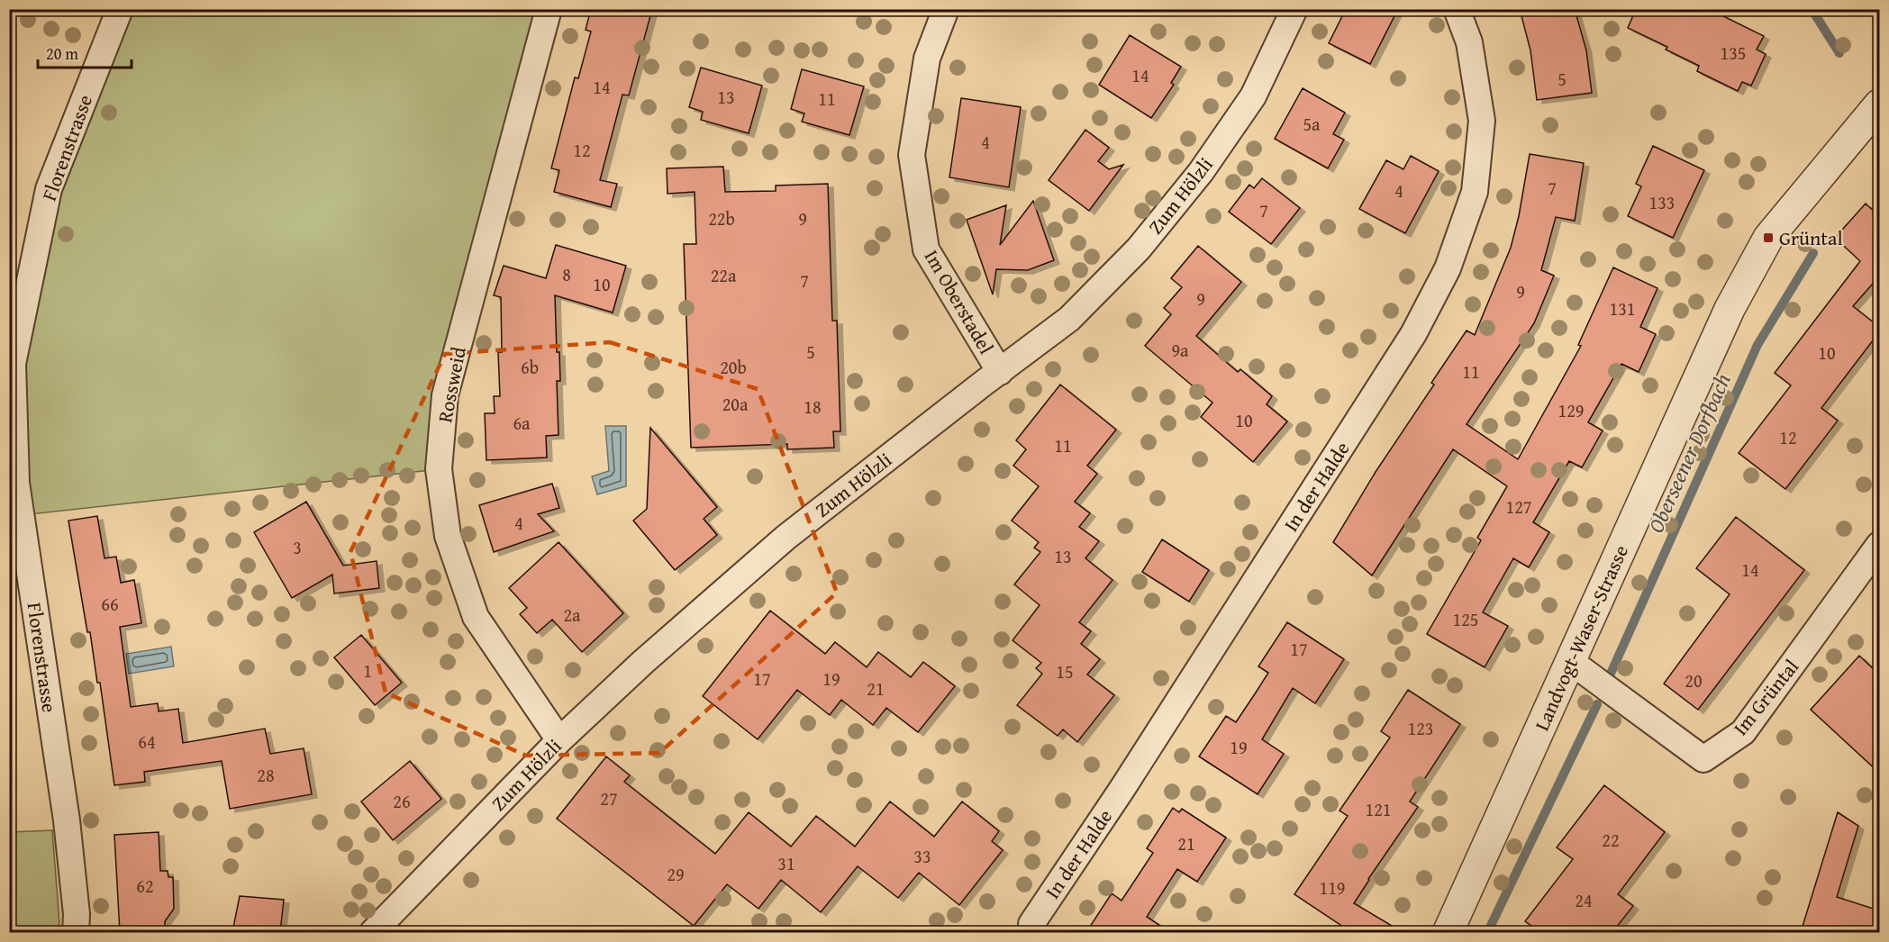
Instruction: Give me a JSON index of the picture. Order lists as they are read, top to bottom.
{
  "streets": {
    "street": [
      "Florenstrasse",
      "Zum Hölzli",
      "Im Oberstadel",
      "Rossweid",
      "In der Halde",
      "Landvogt-Waser-Strasse",
      "Im Grüntal"
    ]
  },
  "crossings": [
    ["Zum Hölzli", "Im Oberstadel"],
    ["Zum Hölzli", "Rossweid"],
    ["Landvogt-Waser-Strasse", "Im Grüntal"]
  ],
  "water": ["Oberseener Dorfbach"],
  "places": {
    "transit": ["Grüntal"]
  },
  "house_numbers": [
    "135",
    "14",
    "5",
    "14",
    "13",
    "11",
    "5a",
    "4",
    "12",
    "7",
    "4",
    "133",
    "7",
    "22b",
    "9",
    "8",
    "22a",
    "7",
    "10",
    "9",
    "9",
    "131",
    "9a",
    "5",
    "10",
    "6b",
    "20b",
    "11",
    "20a",
    "18",
    "129",
    "10",
    "6a",
    "12",
    "11",
    "127",
    "4",
    "3",
    "13",
    "14",
    "66",
    "2a",
    "125",
    "17",
    "1",
    "15",
    "17",
    "19",
    "20",
    "21",
    "123",
    "64",
    "19",
    "28",
    "27",
    "26",
    "121",
    "22",
    "21",
    "33",
    "31",
    "29",
    "62",
    "119",
    "24"
  ],
  "scale_bar": "20 m"
}
